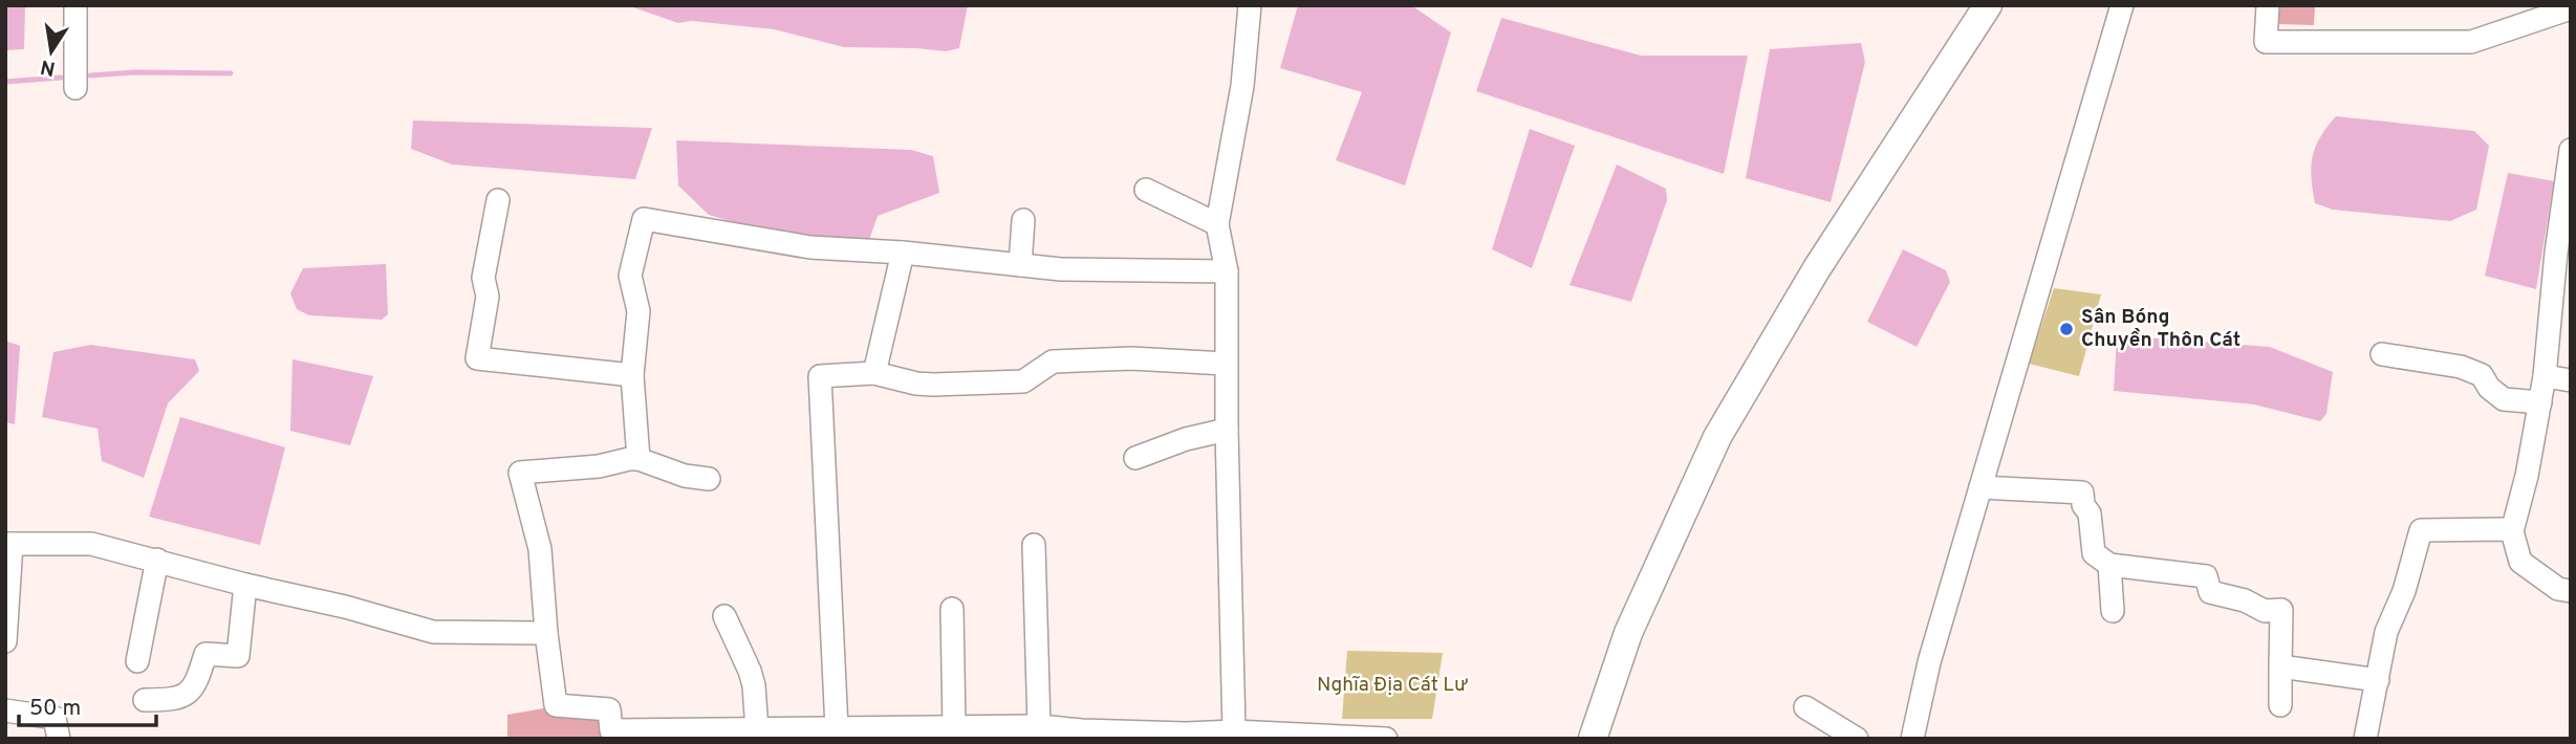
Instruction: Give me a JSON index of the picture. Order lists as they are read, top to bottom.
{
  "parks": ["Nghĩa Địa Cát Lư"],
  "places": ["Sân Bóng Chuyền Thôn Cát"],
  "scale_bar": "50 m",
  "north": "bottom"
}
